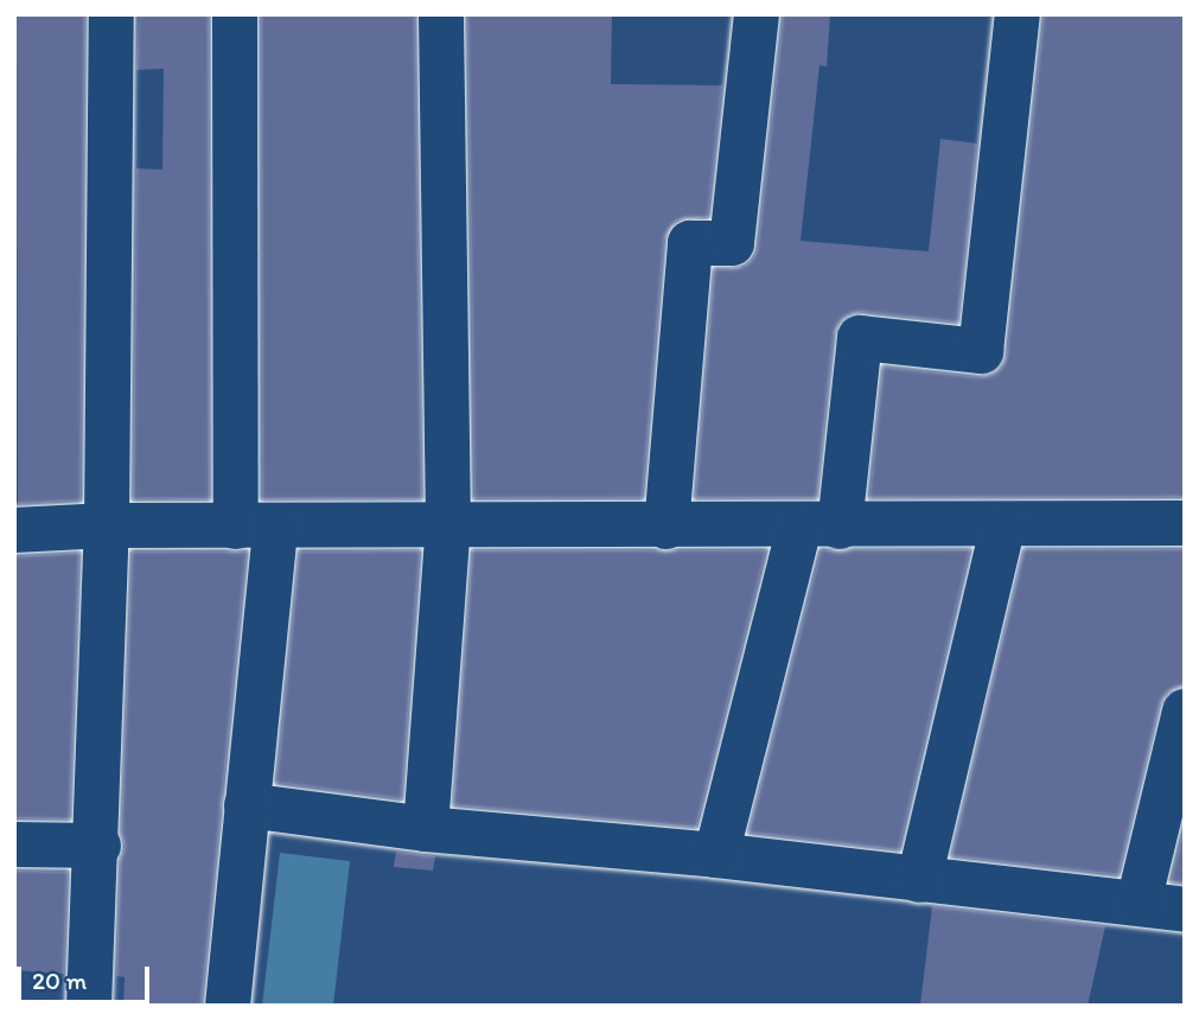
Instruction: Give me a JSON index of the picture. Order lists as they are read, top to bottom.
{
  "scale_bar": "20 m"
}
